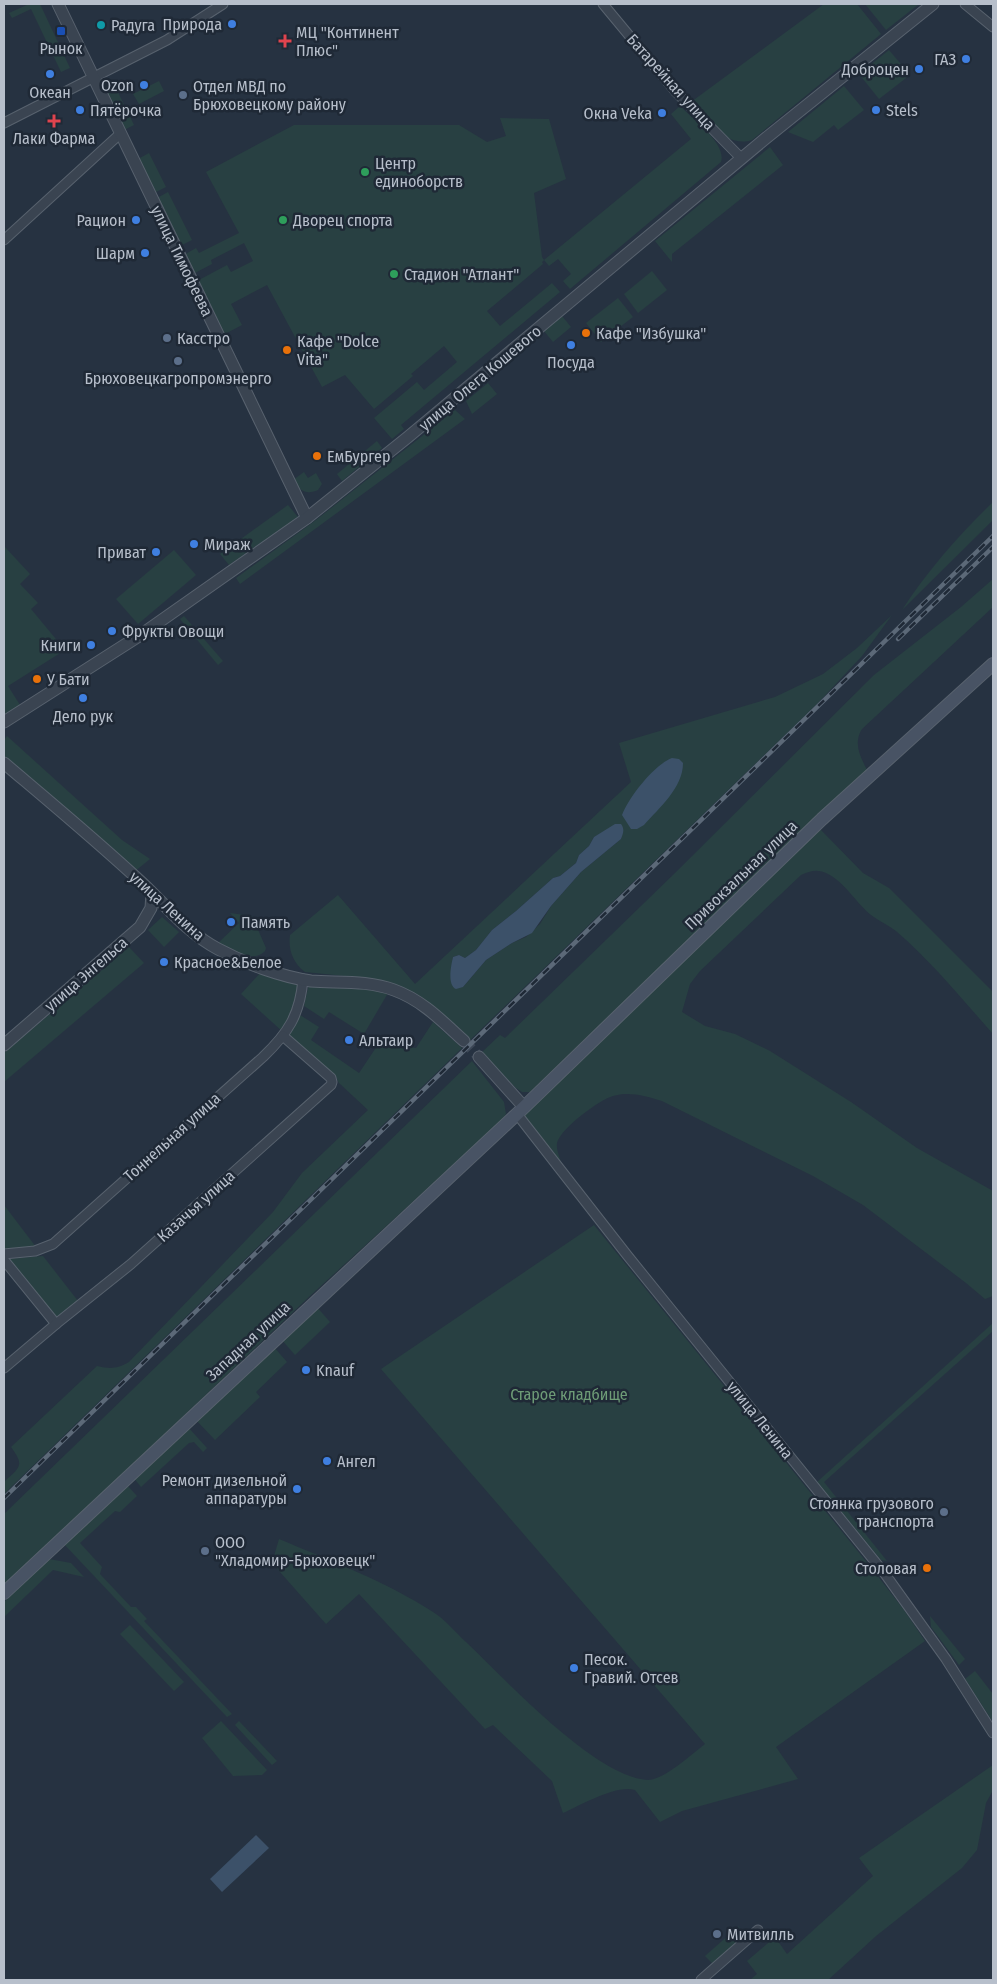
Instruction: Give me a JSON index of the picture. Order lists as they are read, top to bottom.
{
  "streets": {
    "main road": ["Привокзальная улица", "Западная улица"],
    "street": [
      "Батарейная улица",
      "улица Тимофеева",
      "улица Олега Кошевого",
      "улица Ленина",
      "улица Энгельса",
      "Тоннельная улица",
      "Казачья улица"
    ]
  },
  "crossings": [
    ["Батарейная улица", "улица Олега Кошевого"],
    ["улица Тимофеева", "улица Олега Кошевого"],
    ["Привокзальная улица", "улица Ленина"],
    ["Привокзальная улица", "Западная улица"],
    ["улица Ленина", "улица Энгельса"],
    ["улица Ленина", "Тоннельная улица"],
    ["улица Ленина", "Западная улица"],
    ["Тоннельная улица", "Казачья улица"]
  ],
  "parks": ["Старое кладбище"],
  "places": {
    "other": [
      "Природа",
      "Радуга",
      "ГАЗ",
      "Доброцен",
      "Океан",
      "Ozon",
      "Отдел МВД по Брюховецкому району",
      "Пятёрочка",
      "Stels",
      "Окна Veka",
      "Центр единоборств",
      "Рацион",
      "Дворец спорта",
      "Шарм",
      "Стадион \"Атлант\"",
      "Кафе \"Избушка\"",
      "Касстро",
      "Посуда",
      "Кафе \"Dolce Vita\"",
      "Брюховецкагропромэнерго",
      "ЕмБургер",
      "Мираж",
      "Приват",
      "Фрукты Овощи",
      "Книги",
      "У Бати",
      "Дело рук",
      "Память",
      "Красное&Белое",
      "Альтаир",
      "Knauf",
      "Ангел",
      "Ремонт дизельной аппаратуры",
      "Стоянка грузового транспорта",
      "ООО \"Хладомир-Брюховецк\"",
      "Столовая",
      "Песок. Гравий. Отсев",
      "Митвилль"
    ],
    "transit": ["Рынок"],
    "health": ["МЦ \"Континент Плюс\"", "Лаки Фарма"]
  }
}
